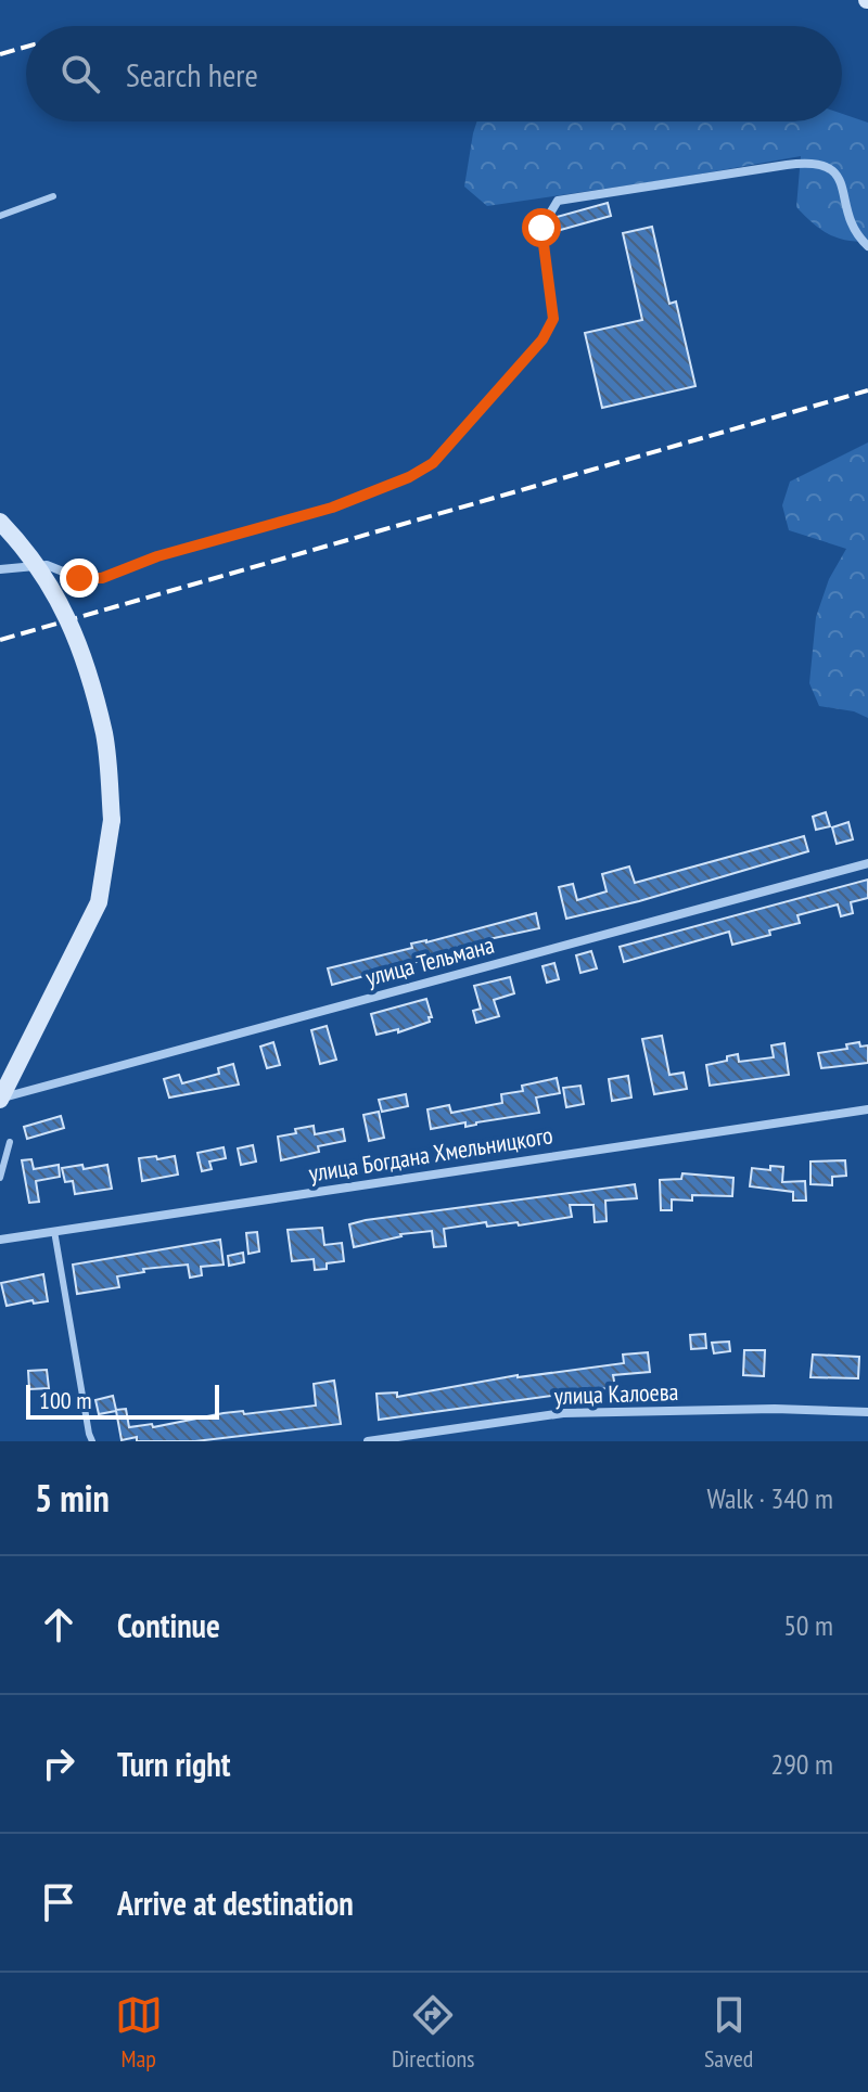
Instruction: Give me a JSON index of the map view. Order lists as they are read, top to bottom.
{
  "streets": {
    "street": ["улица Тельмана", "улица Богдана Хмельницкого", "улица Калоева"]
  },
  "scale_bar": "100 m",
  "page": {
    "search": "Search here",
    "scale": "100 m",
    "heading": ["5 min", "Walk · 340 m"],
    "list": [
      ["Continue", "50 m"],
      ["Turn right", "290 m"],
      "Arrive at destination"
    ],
    "nav": ["Map", "Directions", "Saved"]
  }
}
